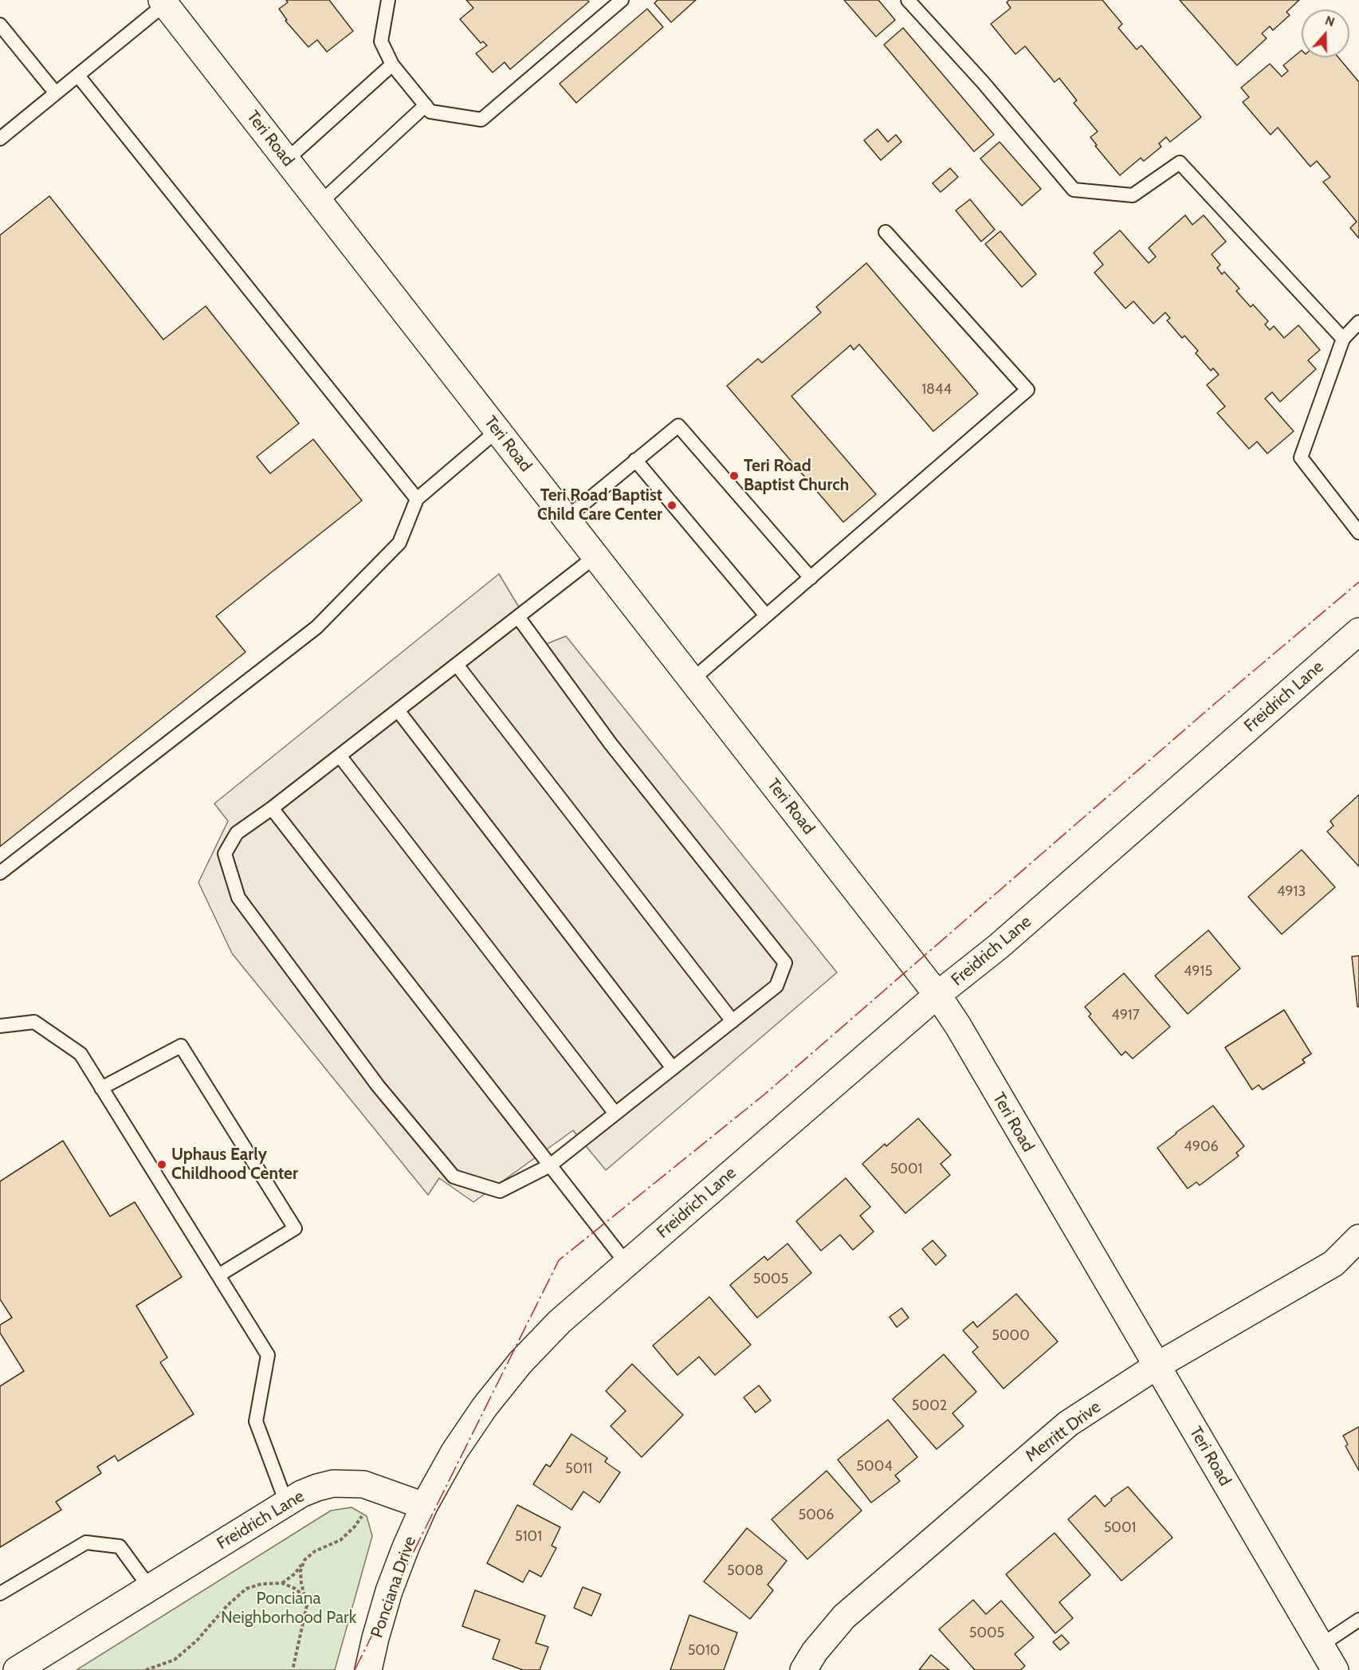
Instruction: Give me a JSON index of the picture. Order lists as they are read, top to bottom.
{
  "streets": {
    "street": [
      "Teri Road",
      "Freidrich Lane",
      "Merritt Drive",
      "Ponciana Drive"
    ]
  },
  "crossings": [
    ["Teri Road", "Freidrich Lane"],
    ["Teri Road", "Merritt Drive"],
    ["Freidrich Lane", "Ponciana Drive"]
  ],
  "parks": ["Ponciana Neighborhood Park"],
  "places": ["Teri Road Baptist Church", "Teri Road Baptist Child Care Center", "Uphaus Early Childhood Center"],
  "house_numbers": [
    "1844",
    "4913",
    "4915",
    "4917",
    "4906",
    "5001",
    "5005",
    "5000",
    "5002",
    "5004",
    "5011",
    "5006",
    "5001",
    "5101",
    "5008",
    "5005",
    "5010"
  ],
  "north": "top"
}
